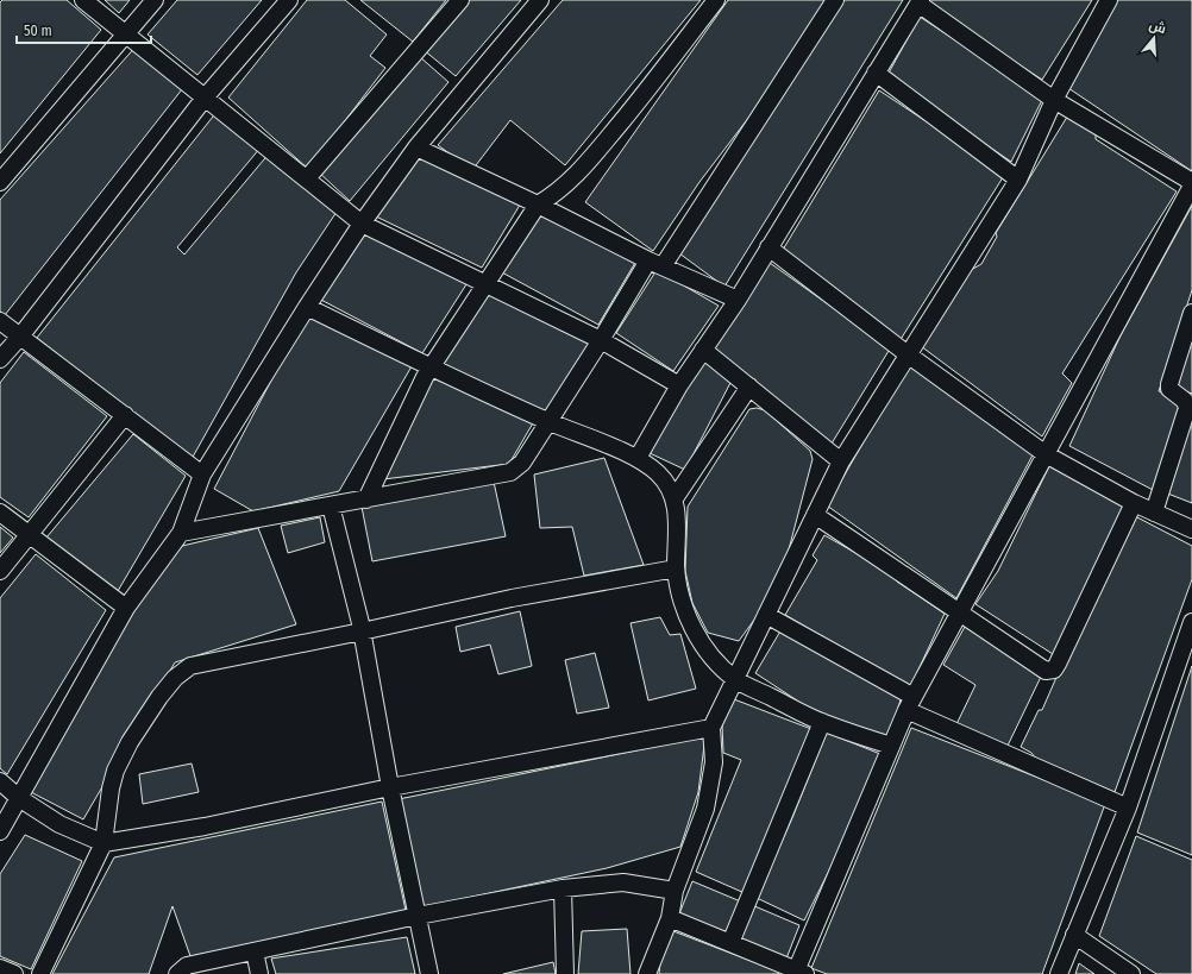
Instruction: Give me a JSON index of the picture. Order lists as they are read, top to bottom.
{
  "scale_bar": "50 m",
  "north": "top"
}
